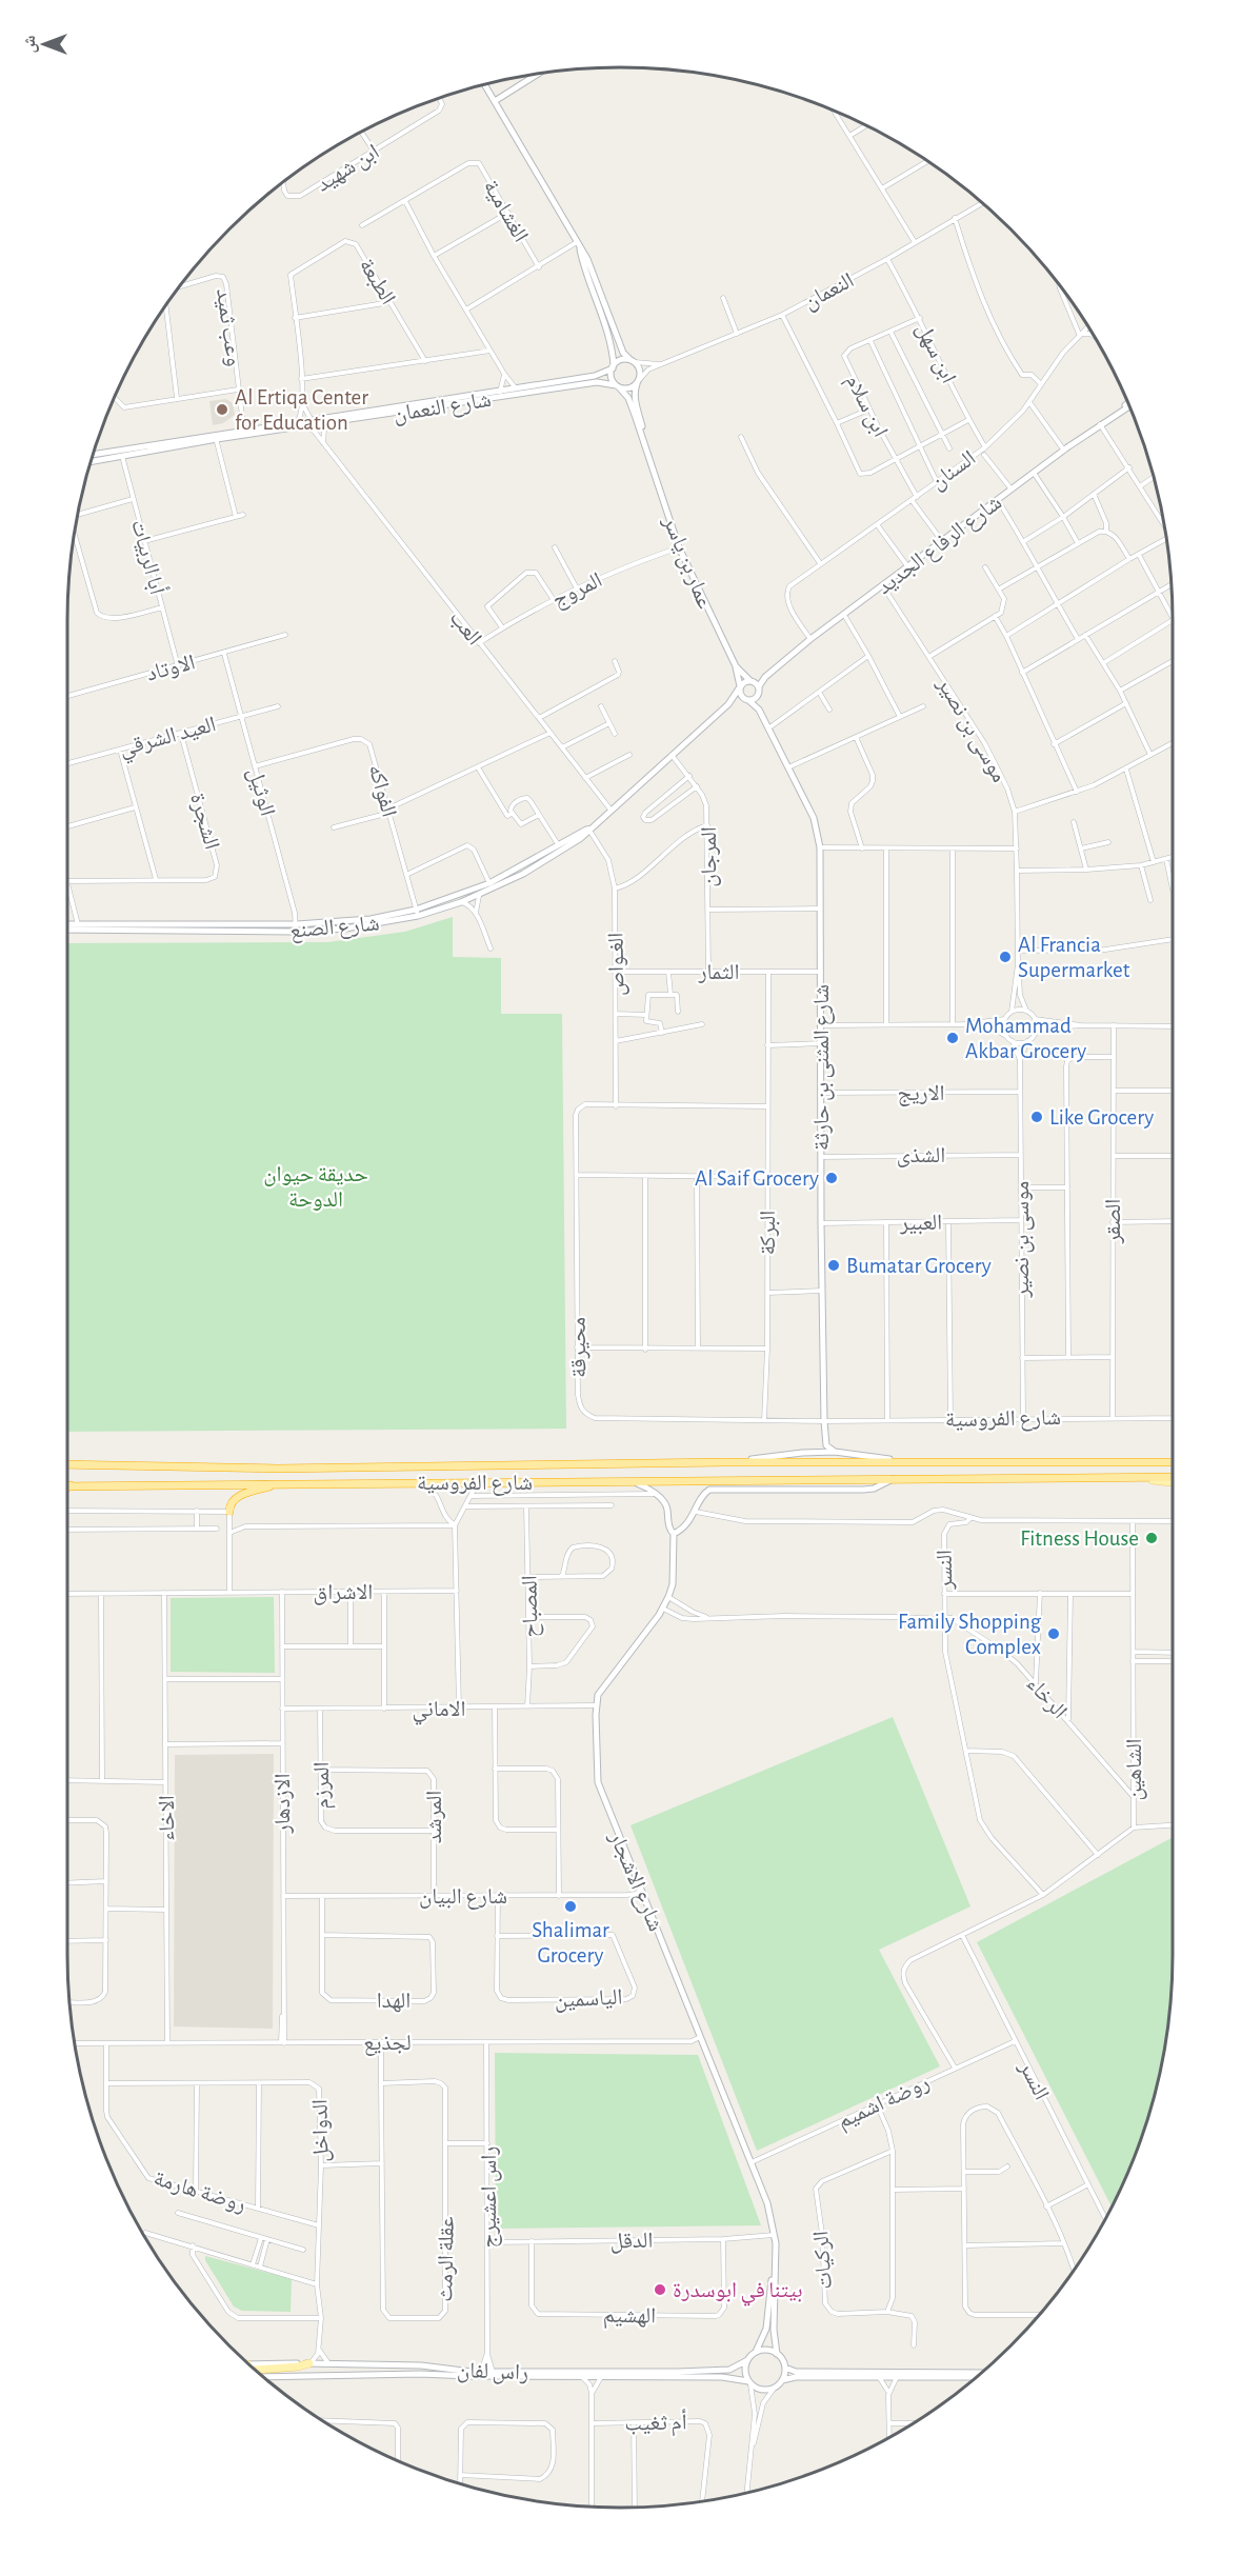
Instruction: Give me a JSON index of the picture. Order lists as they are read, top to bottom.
{
  "streets": {
    "highway": ["شارع الفروسية"],
    "street": [
      "ابن شهيد",
      "الغشامية",
      "الطبعة",
      "النعمان",
      "وعب ثميد",
      "ابن سهل",
      "ابن سلام",
      "شارع النعمان",
      "السنان",
      "شارع الرفاع الجديد",
      "أبا الربيات",
      "عمار بن ياسر",
      "المروج",
      "العب",
      "الاوتاد",
      "موسى بن نصير",
      "العيد الشرقي",
      "الفواكه",
      "الوثيل",
      "الشجرة",
      "المرجان",
      "شارع الصنع",
      "الغـواص",
      "الثمار",
      "شارع المثنى بن حارثة",
      "الاريج",
      "الشذى",
      "الصقر",
      "العبير",
      "البركة",
      "محيرقة",
      "النسر",
      "الاشراق",
      "المصباح",
      "الرخاء",
      "الاماني",
      "الشاهين",
      "المرزم",
      "الازدهار",
      "المرشد",
      "الاخاء",
      "شارع الاشجار",
      "شارع البيان",
      "الياسمين",
      "الهدا",
      "لجذيع",
      "روضة اشميم",
      "الدواخل",
      "روضة هارمة",
      "راس اعشيرج",
      "الدقل",
      "عقلة الرمث",
      "الركيات",
      "الهشيم",
      "راس لفان",
      "أم ثغيب"
    ]
  },
  "crossings": [
    ["الطبعة", "شارع النعمان"],
    ["الطبعة", "العب"],
    ["النعمان", "ابن سهل"],
    ["النعمان", "شارع النعمان"],
    ["النعمان", "عمار بن ياسر"],
    ["وعب ثميد", "شارع النعمان"],
    ["ابن سهل", "ابن سلام"],
    ["ابن سهل", "السنان"],
    ["ابن سلام", "السنان"],
    ["شارع النعمان", "أبا الربيات"],
    ["شارع النعمان", "عمار بن ياسر"],
    ["شارع النعمان", "العب"],
    ["السنان", "شارع الرفاع الجديد"],
    ["شارع الرفاع الجديد", "عمار بن ياسر"],
    ["شارع الرفاع الجديد", "موسى بن نصير"],
    ["شارع الرفاع الجديد", "شارع الصنع"],
    ["شارع الرفاع الجديد", "شارع المثنى بن حارثة"],
    ["أبا الربيات", "الاوتاد"],
    ["عمار بن ياسر", "المروج"],
    ["عمار بن ياسر", "شارع الصنع"],
    ["عمار بن ياسر", "شارع المثنى بن حارثة"],
    ["المروج", "العب"],
    ["العب", "شارع الصنع"],
    ["الاوتاد", "الوثيل"],
    ["موسى بن نصير", "الاريج"],
    ["موسى بن نصير", "الشذى"],
    ["موسى بن نصير", "العبير"],
    ["موسى بن نصير", "شارع الفروسية"],
    ["العيد الشرقي", "الوثيل"],
    ["العيد الشرقي", "الشجرة"],
    ["الفواكه", "الوثيل"],
    ["الفواكه", "شارع الصنع"],
    ["الوثيل", "شارع الصنع"],
    ["المرجان", "شارع الصنع"],
    ["المرجان", "الثمار"],
    ["شارع الصنع", "الغـواص"],
    ["شارع الصنع", "شارع المثنى بن حارثة"],
    ["الغـواص", "الثمار"],
    ["الغـواص", "محيرقة"],
    ["الثمار", "شارع المثنى بن حارثة"],
    ["الثمار", "البركة"],
    ["شارع المثنى بن حارثة", "الاريج"],
    ["شارع المثنى بن حارثة", "الشذى"],
    ["شارع المثنى بن حارثة", "العبير"],
    ["شارع المثنى بن حارثة", "شارع الفروسية"],
    ["الصقر", "شارع الفروسية"],
    ["البركة", "محيرقة"],
    ["البركة", "شارع الفروسية"],
    ["محيرقة", "شارع الفروسية"],
    ["النسر", "الرخاء"],
    ["النسر", "روضة اشميم"],
    ["الاشراق", "الازدهار"],
    ["الاشراق", "الاخاء"],
    ["المصباح", "الاماني"],
    ["الرخاء", "الشاهين"],
    ["الرخاء", "شارع الاشجار"],
    ["الاماني", "المرزم"],
    ["الاماني", "الازدهار"],
    ["الاماني", "شارع الاشجار"],
    ["المرزم", "المرشد"],
    ["الازدهار", "شارع البيان"],
    ["الازدهار", "لجذيع"],
    ["المرشد", "شارع البيان"],
    ["الاخاء", "لجذيع"],
    ["شارع الاشجار", "شارع البيان"],
    ["شارع الاشجار", "لجذيع"],
    ["شارع الاشجار", "روضة اشميم"],
    ["شارع الاشجار", "الدقل"],
    ["شارع الاشجار", "راس لفان"],
    ["شارع البيان", "الياسمين"],
    ["شارع البيان", "الهدا"],
    ["لجذيع", "روضة هارمة"],
    ["لجذيع", "راس اعشيرج"],
    ["لجذيع", "عقلة الرمث"],
    ["الدواخل", "روضة هارمة"],
    ["الدواخل", "راس لفان"],
    ["راس اعشيرج", "الدقل"],
    ["راس اعشيرج", "راس لفان"],
    ["الدقل", "الهشيم"]
  ],
  "parks": ["حديقة حيوان الدوحة"],
  "places": [
    "Al Ertiqa Center for Education",
    "Al Francia Supermarket",
    "Mohammad Akbar Grocery",
    "Like Grocery",
    "Al Saif Grocery",
    "Bumatar Grocery",
    "Fitness House",
    "Family Shopping Complex",
    "Shalimar Grocery",
    "بيتنا في ابوسدرة"
  ],
  "north": "left"
}
